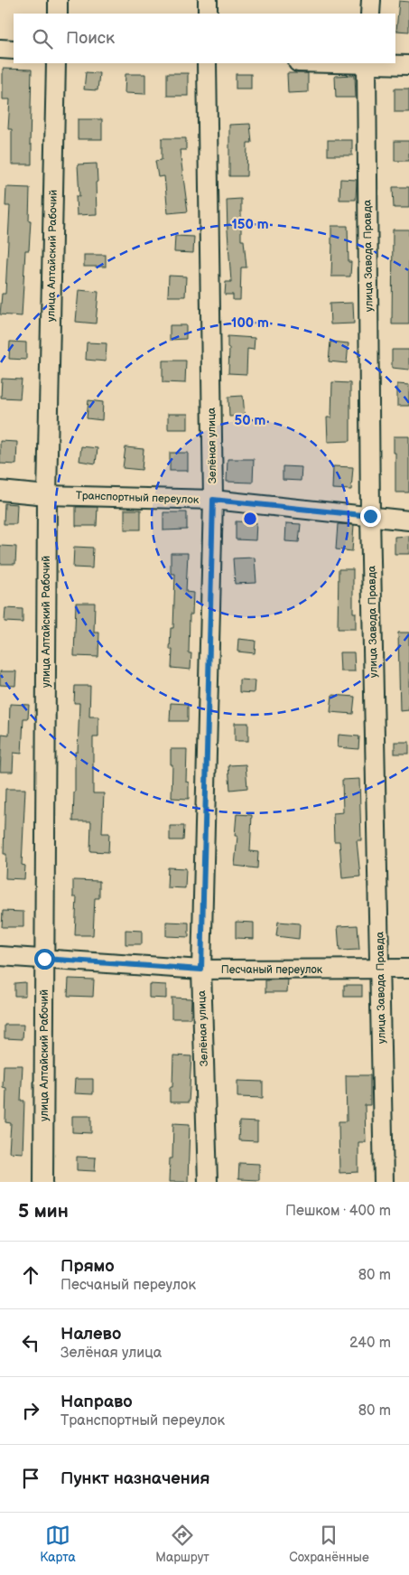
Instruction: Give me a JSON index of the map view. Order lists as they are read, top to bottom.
{
  "streets": {
    "street": [
      "улица Алтайский Рабочий",
      "улица Завода Правда",
      "Зелёная улица",
      "Транспортный переулок",
      "Песчаный переулок"
    ]
  },
  "crossings": [
    ["улица Алтайский Рабочий", "Транспортный переулок"],
    ["улица Алтайский Рабочий", "Песчаный переулок"],
    ["улица Завода Правда", "Транспортный переулок"],
    ["улица Завода Правда", "Песчаный переулок"],
    ["Зелёная улица", "Транспортный переулок"],
    ["Зелёная улица", "Песчаный переулок"]
  ],
  "page": {
    "search": "Поиск",
    "heading": ["5 мин", "Пешком · 400 m"],
    "list": [
      ["Прямо", "Песчаный переулок", "80 m"],
      ["Налево", "Зелёная улица", "240 m"],
      ["Направо", "Транспортный переулок", "80 m"],
      "Пункт назначения"
    ],
    "nav": ["Карта", "Маршрут", "Сохранённые"]
  },
  "rings": ["150 m", "100 m", "50 m"]
}
